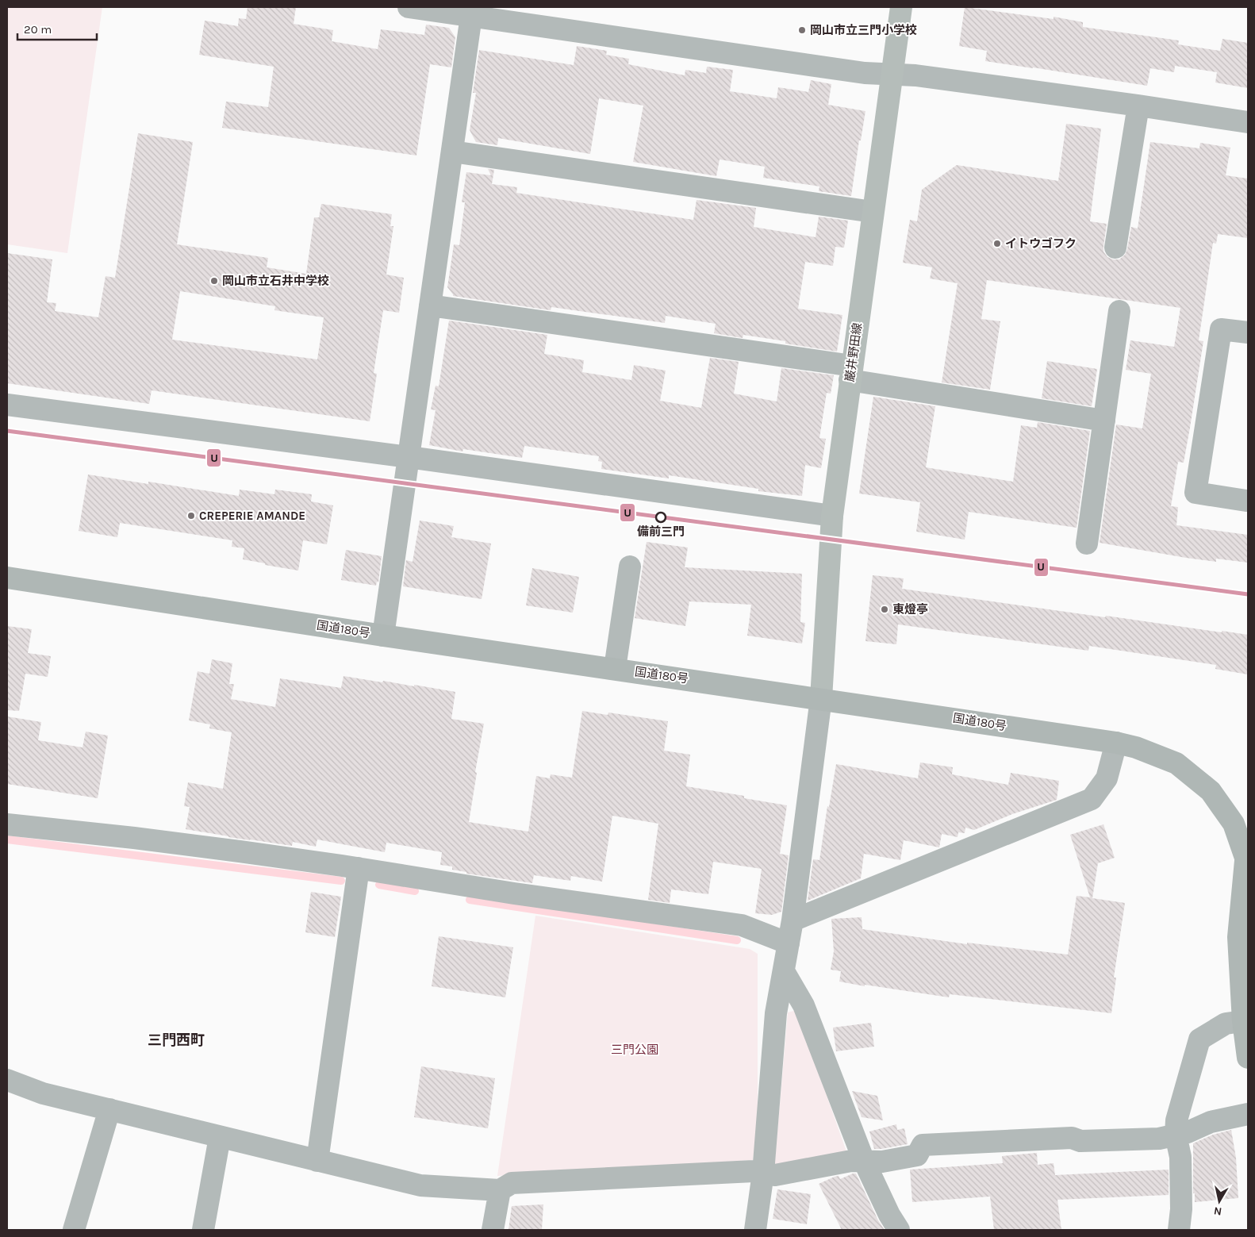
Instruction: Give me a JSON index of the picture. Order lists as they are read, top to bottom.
{
  "streets": {
    "highway": ["国道180号"],
    "main road": ["巌井野田線"]
  },
  "crossings": [
    ["巌井野田線", "国道180号"]
  ],
  "districts": ["三門西町"],
  "parks": ["三門公園"],
  "places": [
    "岡山市立三門小学校",
    "イトウゴフク",
    "岡山市立石井中学校",
    "CREPERIE AMANDE",
    "備前三門",
    "東燈亭"
  ],
  "lines": ["transit line U"],
  "scale_bar": "20 m",
  "north": "bottom"
}
